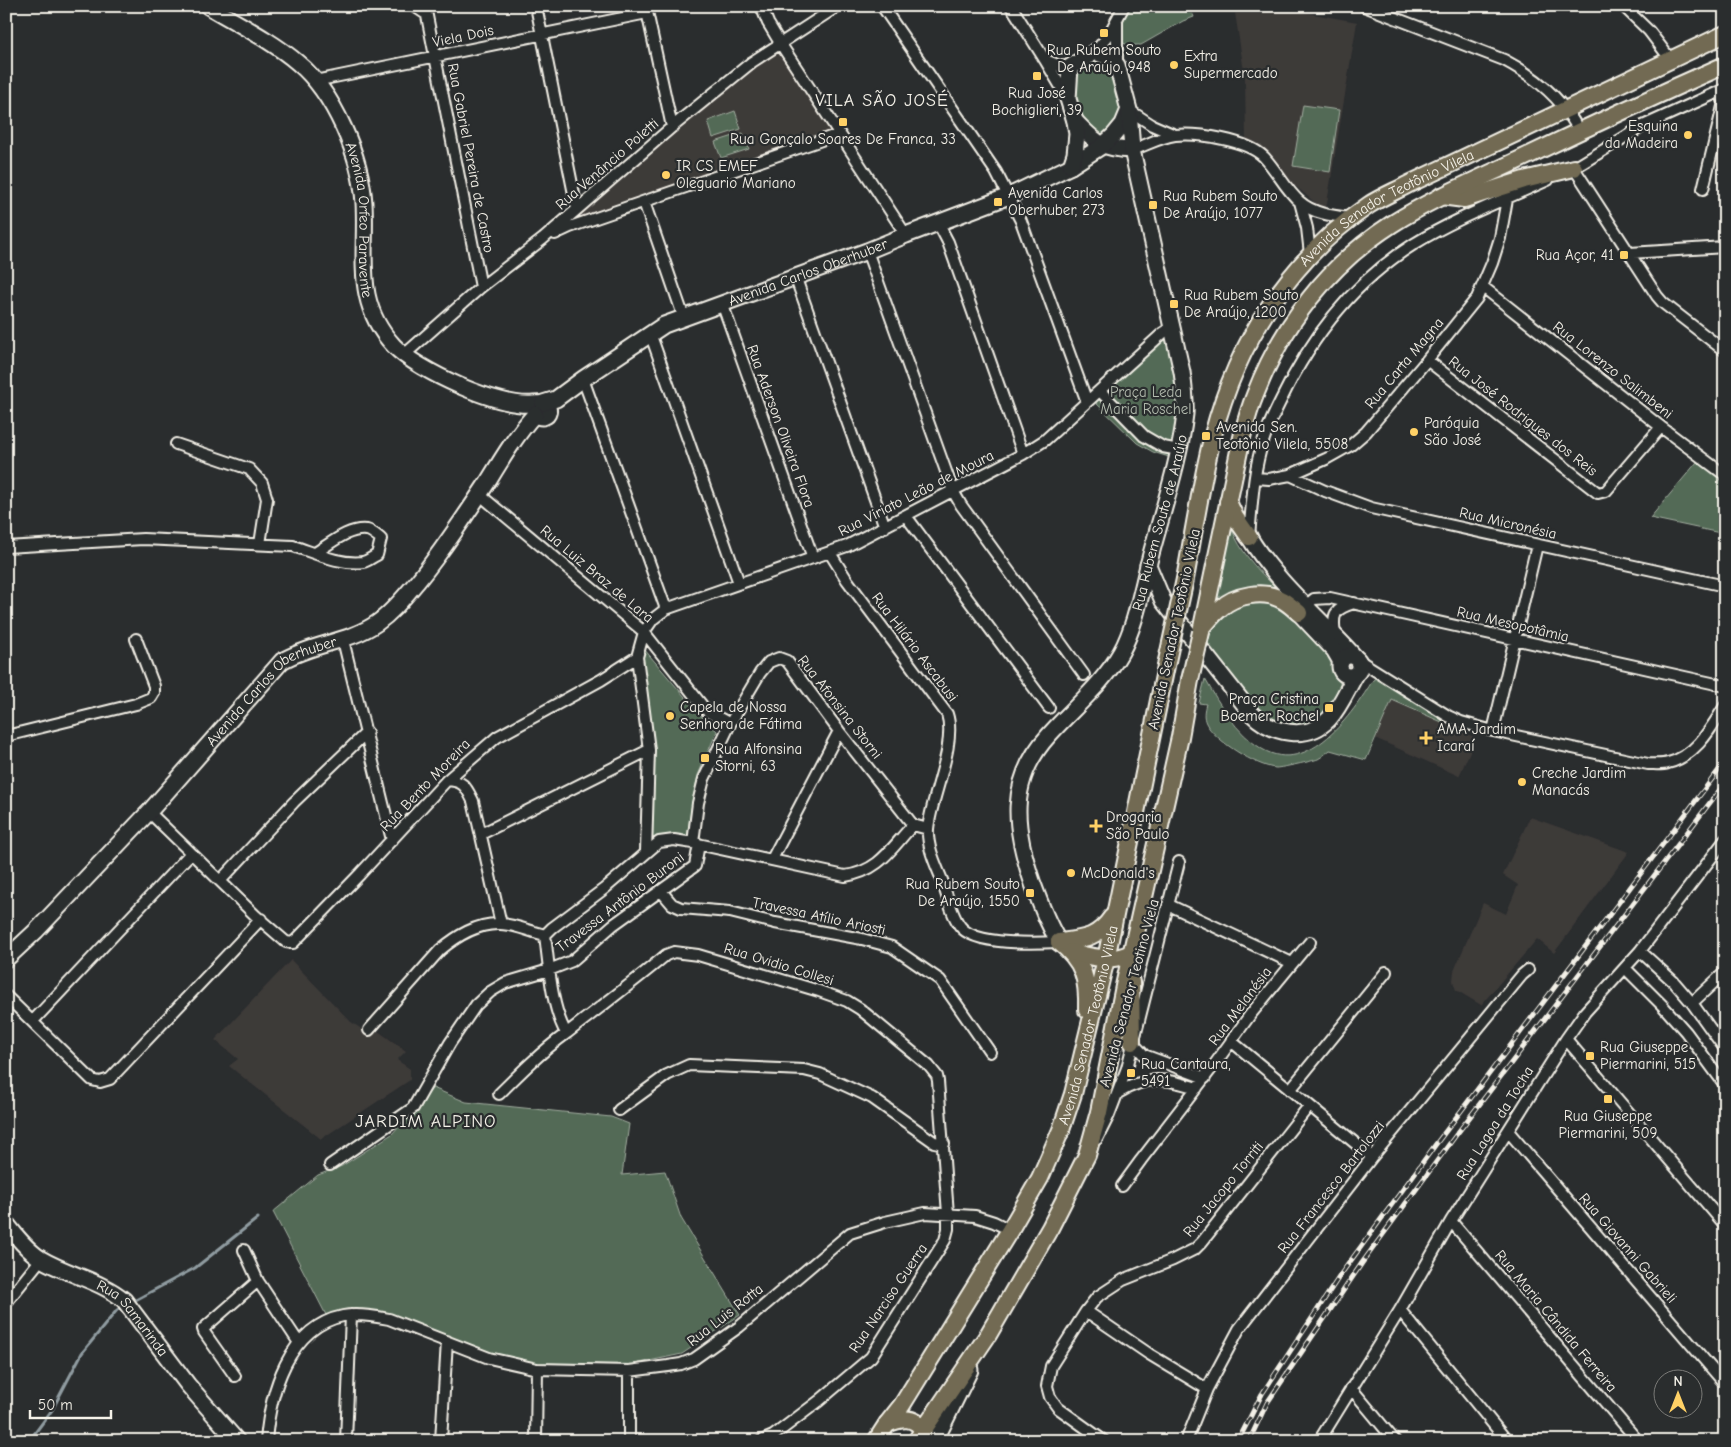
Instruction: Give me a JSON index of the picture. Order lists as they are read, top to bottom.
{
  "streets": {
    "main road": ["Avenida Senador Teotônio Vilela"],
    "street": [
      "Viela Dois",
      "Rua Gabriel Pereira de Castro",
      "Rua Venâncio Poletti",
      "Avenida Orfeo Paravente",
      "Avenida Carlos Oberhuber",
      "Rua Carta Magna",
      "Rua Lorenzo Salimbeni",
      "Rua José Rodrigues dos Reis",
      "Rua Aderson Oliveira Flora",
      "Rua Viriato Leão de Moura",
      "Rua Rubem Souto de Araújo",
      "Rua Micronésia",
      "Rua Luiz Braz de Lara",
      "Rua Mesopotâmia",
      "Rua Hilário Ascabusi",
      "Rua Afonsina Storni",
      "Rua Bento Moreira",
      "Travessa Antônio Buroni",
      "Travessa Atílio Ariosti",
      "Rua Ovidio Collesi",
      "Avenida Senador Teotino Viela",
      "Rua Melanésia",
      "Rua Lagoa da Tocha",
      "Rua Francesco Bartolozzi",
      "Rua Jacopo Torriti",
      "Rua Giovanni Gabrieli",
      "Rua Narciso Guerra",
      "Rua Luis Rotta",
      "Rua Samarinda",
      "Rua Maria Cândida Ferreira"
    ]
  },
  "crossings": [
    ["Viela Dois", "Rua Gabriel Pereira de Castro"],
    ["Viela Dois", "Avenida Orfeo Paravente"],
    ["Rua Gabriel Pereira de Castro", "Rua Venâncio Poletti"],
    ["Rua Venâncio Poletti", "Avenida Orfeo Paravente"],
    ["Avenida Senador Teotônio Vilela", "Avenida Senador Teotino Viela"],
    ["Avenida Senador Teotônio Vilela", "Rua Luis Rotta"],
    ["Avenida Orfeo Paravente", "Avenida Carlos Oberhuber"],
    ["Avenida Carlos Oberhuber", "Rua Aderson Oliveira Flora"],
    ["Avenida Carlos Oberhuber", "Rua Rubem Souto de Araújo"],
    ["Avenida Carlos Oberhuber", "Rua Luiz Braz de Lara"],
    ["Avenida Carlos Oberhuber", "Rua Bento Moreira"],
    ["Rua Carta Magna", "Rua Lorenzo Salimbeni"],
    ["Rua Carta Magna", "Rua José Rodrigues dos Reis"],
    ["Rua Carta Magna", "Rua Micronésia"],
    ["Rua Lorenzo Salimbeni", "Rua José Rodrigues dos Reis"],
    ["Rua Aderson Oliveira Flora", "Rua Viriato Leão de Moura"],
    ["Rua Viriato Leão de Moura", "Rua Rubem Souto de Araújo"],
    ["Rua Viriato Leão de Moura", "Rua Luiz Braz de Lara"],
    ["Rua Viriato Leão de Moura", "Rua Hilário Ascabusi"],
    ["Rua Rubem Souto de Araújo", "Rua Hilário Ascabusi"],
    ["Rua Luiz Braz de Lara", "Rua Afonsina Storni"],
    ["Rua Afonsina Storni", "Travessa Antônio Buroni"],
    ["Travessa Antônio Buroni", "Travessa Atílio Ariosti"],
    ["Rua Ovidio Collesi", "Rua Narciso Guerra"],
    ["Rua Ovidio Collesi", "Rua Luis Rotta"],
    ["Rua Lagoa da Tocha", "Rua Giovanni Gabrieli"],
    ["Rua Lagoa da Tocha", "Rua Maria Cândida Ferreira"],
    ["Rua Narciso Guerra", "Rua Luis Rotta"]
  ],
  "districts": ["VILA SÃO JOSÉ", "JARDIM ALPINO"],
  "parks": ["Praça Leda Maria Roschel"],
  "places": {
    "transit": [
      "Rua Rubem Souto De Araújo, 948",
      "Rua José Bochiglieri, 39",
      "Rua Gonçalo Soares De Franca, 33",
      "Avenida Carlos Oberhuber, 273",
      "Rua Rubem Souto De Araújo, 1077",
      "Rua Açor, 41",
      "Rua Rubem Souto De Araújo, 1200",
      "Avenida Sen. Teotônio Vilela, 5508",
      "Praça Cristina Boemer Rochel",
      "Rua Alfonsina Storni, 63",
      "Rua Rubem Souto De Araújo, 1550",
      "Rua Giuseppe Piermarini, 515",
      "Rua Cantaura, 5491",
      "Rua Giuseppe Piermarini, 509"
    ],
    "other": [
      "Extra Supermercado",
      "Esquina da Madeira",
      "IR CS EMEF Oleguario Mariano",
      "Paróquia São José",
      "Capela de Nossa Senhora de Fátima",
      "Creche Jardim Manacás",
      "McDonald's"
    ],
    "health": ["AMA Jardim Icaraí", "Drogaria São Paulo"]
  },
  "scale_bar": "50 m",
  "north": "top"
}
